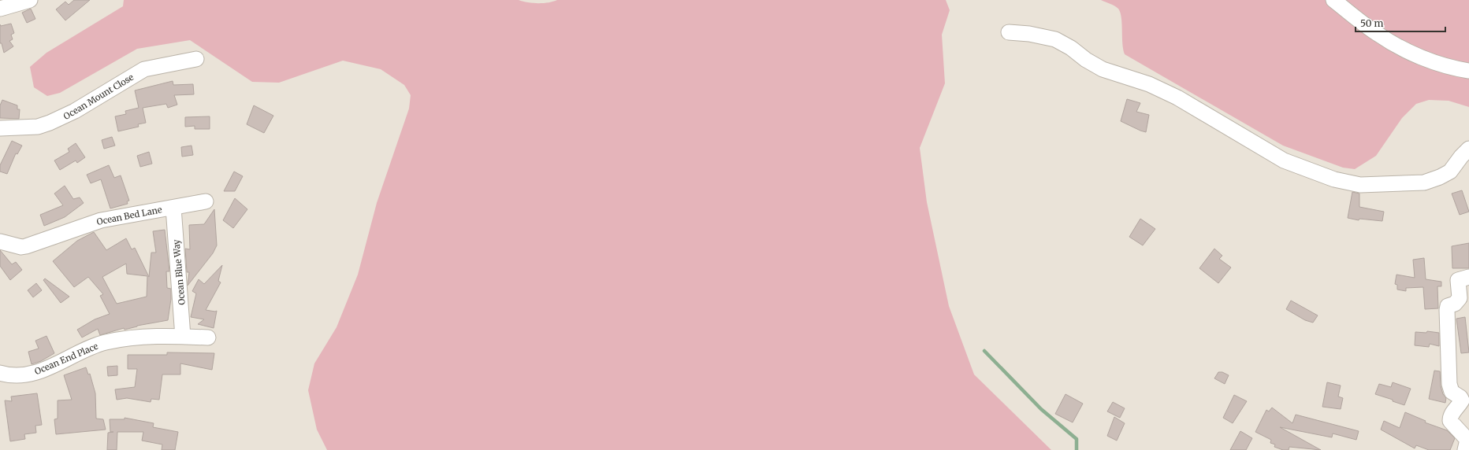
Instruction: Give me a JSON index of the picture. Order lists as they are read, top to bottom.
{
  "streets": {
    "street": [
      "Ocean Mount Close",
      "Ocean Bed Lane",
      "Ocean Blue Way",
      "Ocean End Place"
    ]
  },
  "crossings": [
    ["Ocean Bed Lane", "Ocean Blue Way"],
    ["Ocean Blue Way", "Ocean End Place"]
  ],
  "scale_bar": "50 m"
}
